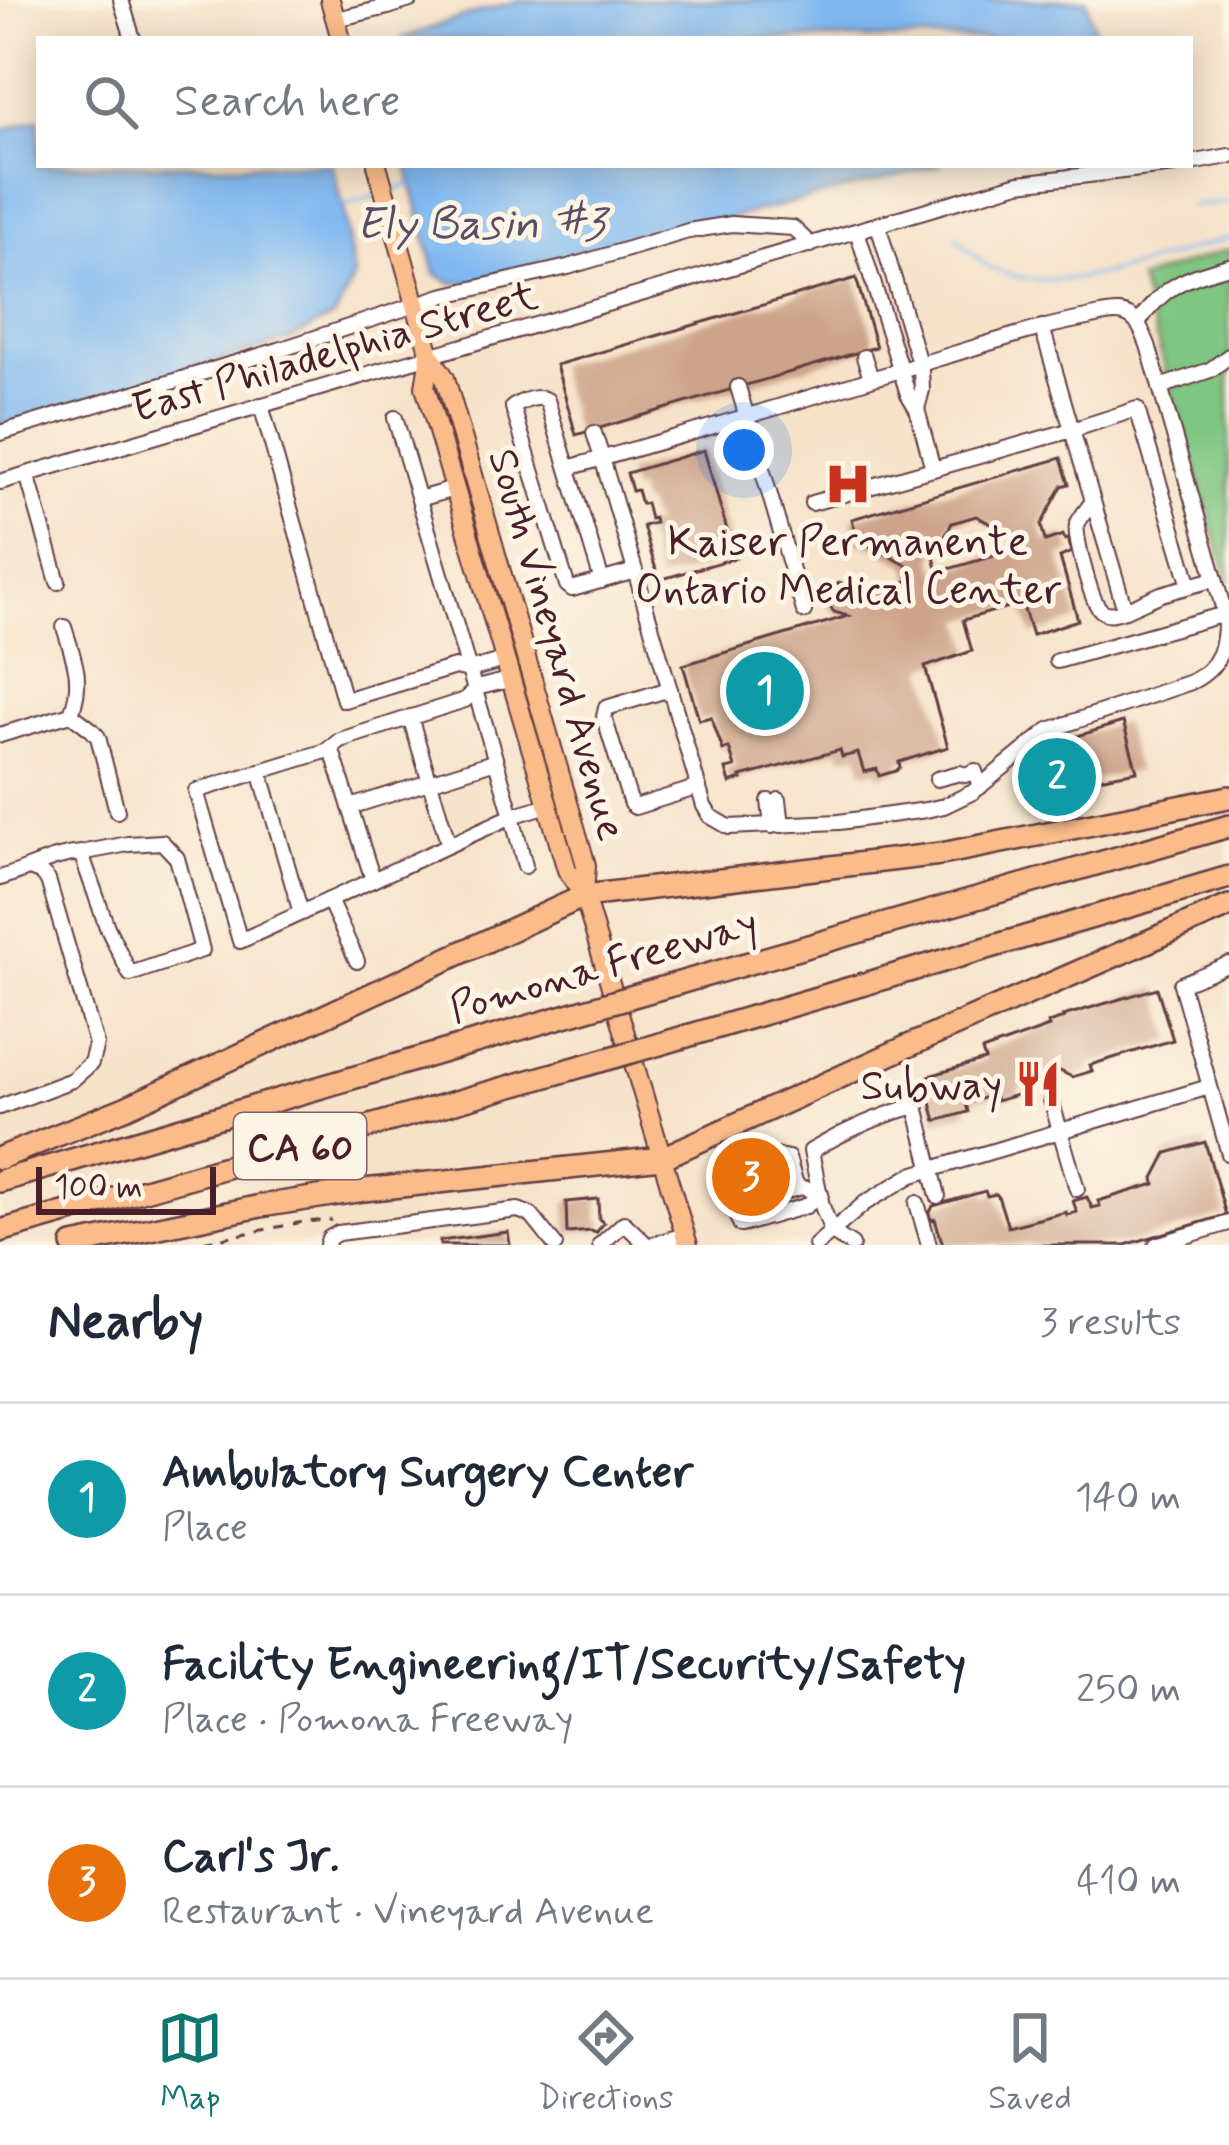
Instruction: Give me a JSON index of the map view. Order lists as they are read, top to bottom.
{
  "streets": {
    "highway": ["Pomona Freeway", "CA 60"],
    "main road": ["South Vineyard Avenue"],
    "street": ["East Philadelphia Street"]
  },
  "crossings": [
    ["East Philadelphia Street", "South Vineyard Avenue"]
  ],
  "water": ["Ely Basin #3"],
  "places": {
    "hospital": ["Kaiser Permanente Ontario Medical Center"],
    "restaurant": ["Subway"]
  },
  "scale_bar": "100 m",
  "page": {
    "search": "Search here",
    "pins": ["1", "2", "3"],
    "scale": "100 m",
    "heading": ["Nearby", "3 results"],
    "list": [
      {
        "mark": "1",
        "name": "Ambulatory Surgery Center",
        "note": "Place",
        "value": "140 m"
      },
      {
        "mark": "2",
        "name": "Facility Engineering/IT/Security/Safety",
        "note": "Place · Pomona Freeway",
        "value": "250 m"
      },
      {
        "mark": "3",
        "name": "Carl's Jr.",
        "note": "Restaurant · Vineyard Avenue",
        "value": "410 m"
      }
    ],
    "nav": ["Map", "Directions", "Saved"]
  }
}
